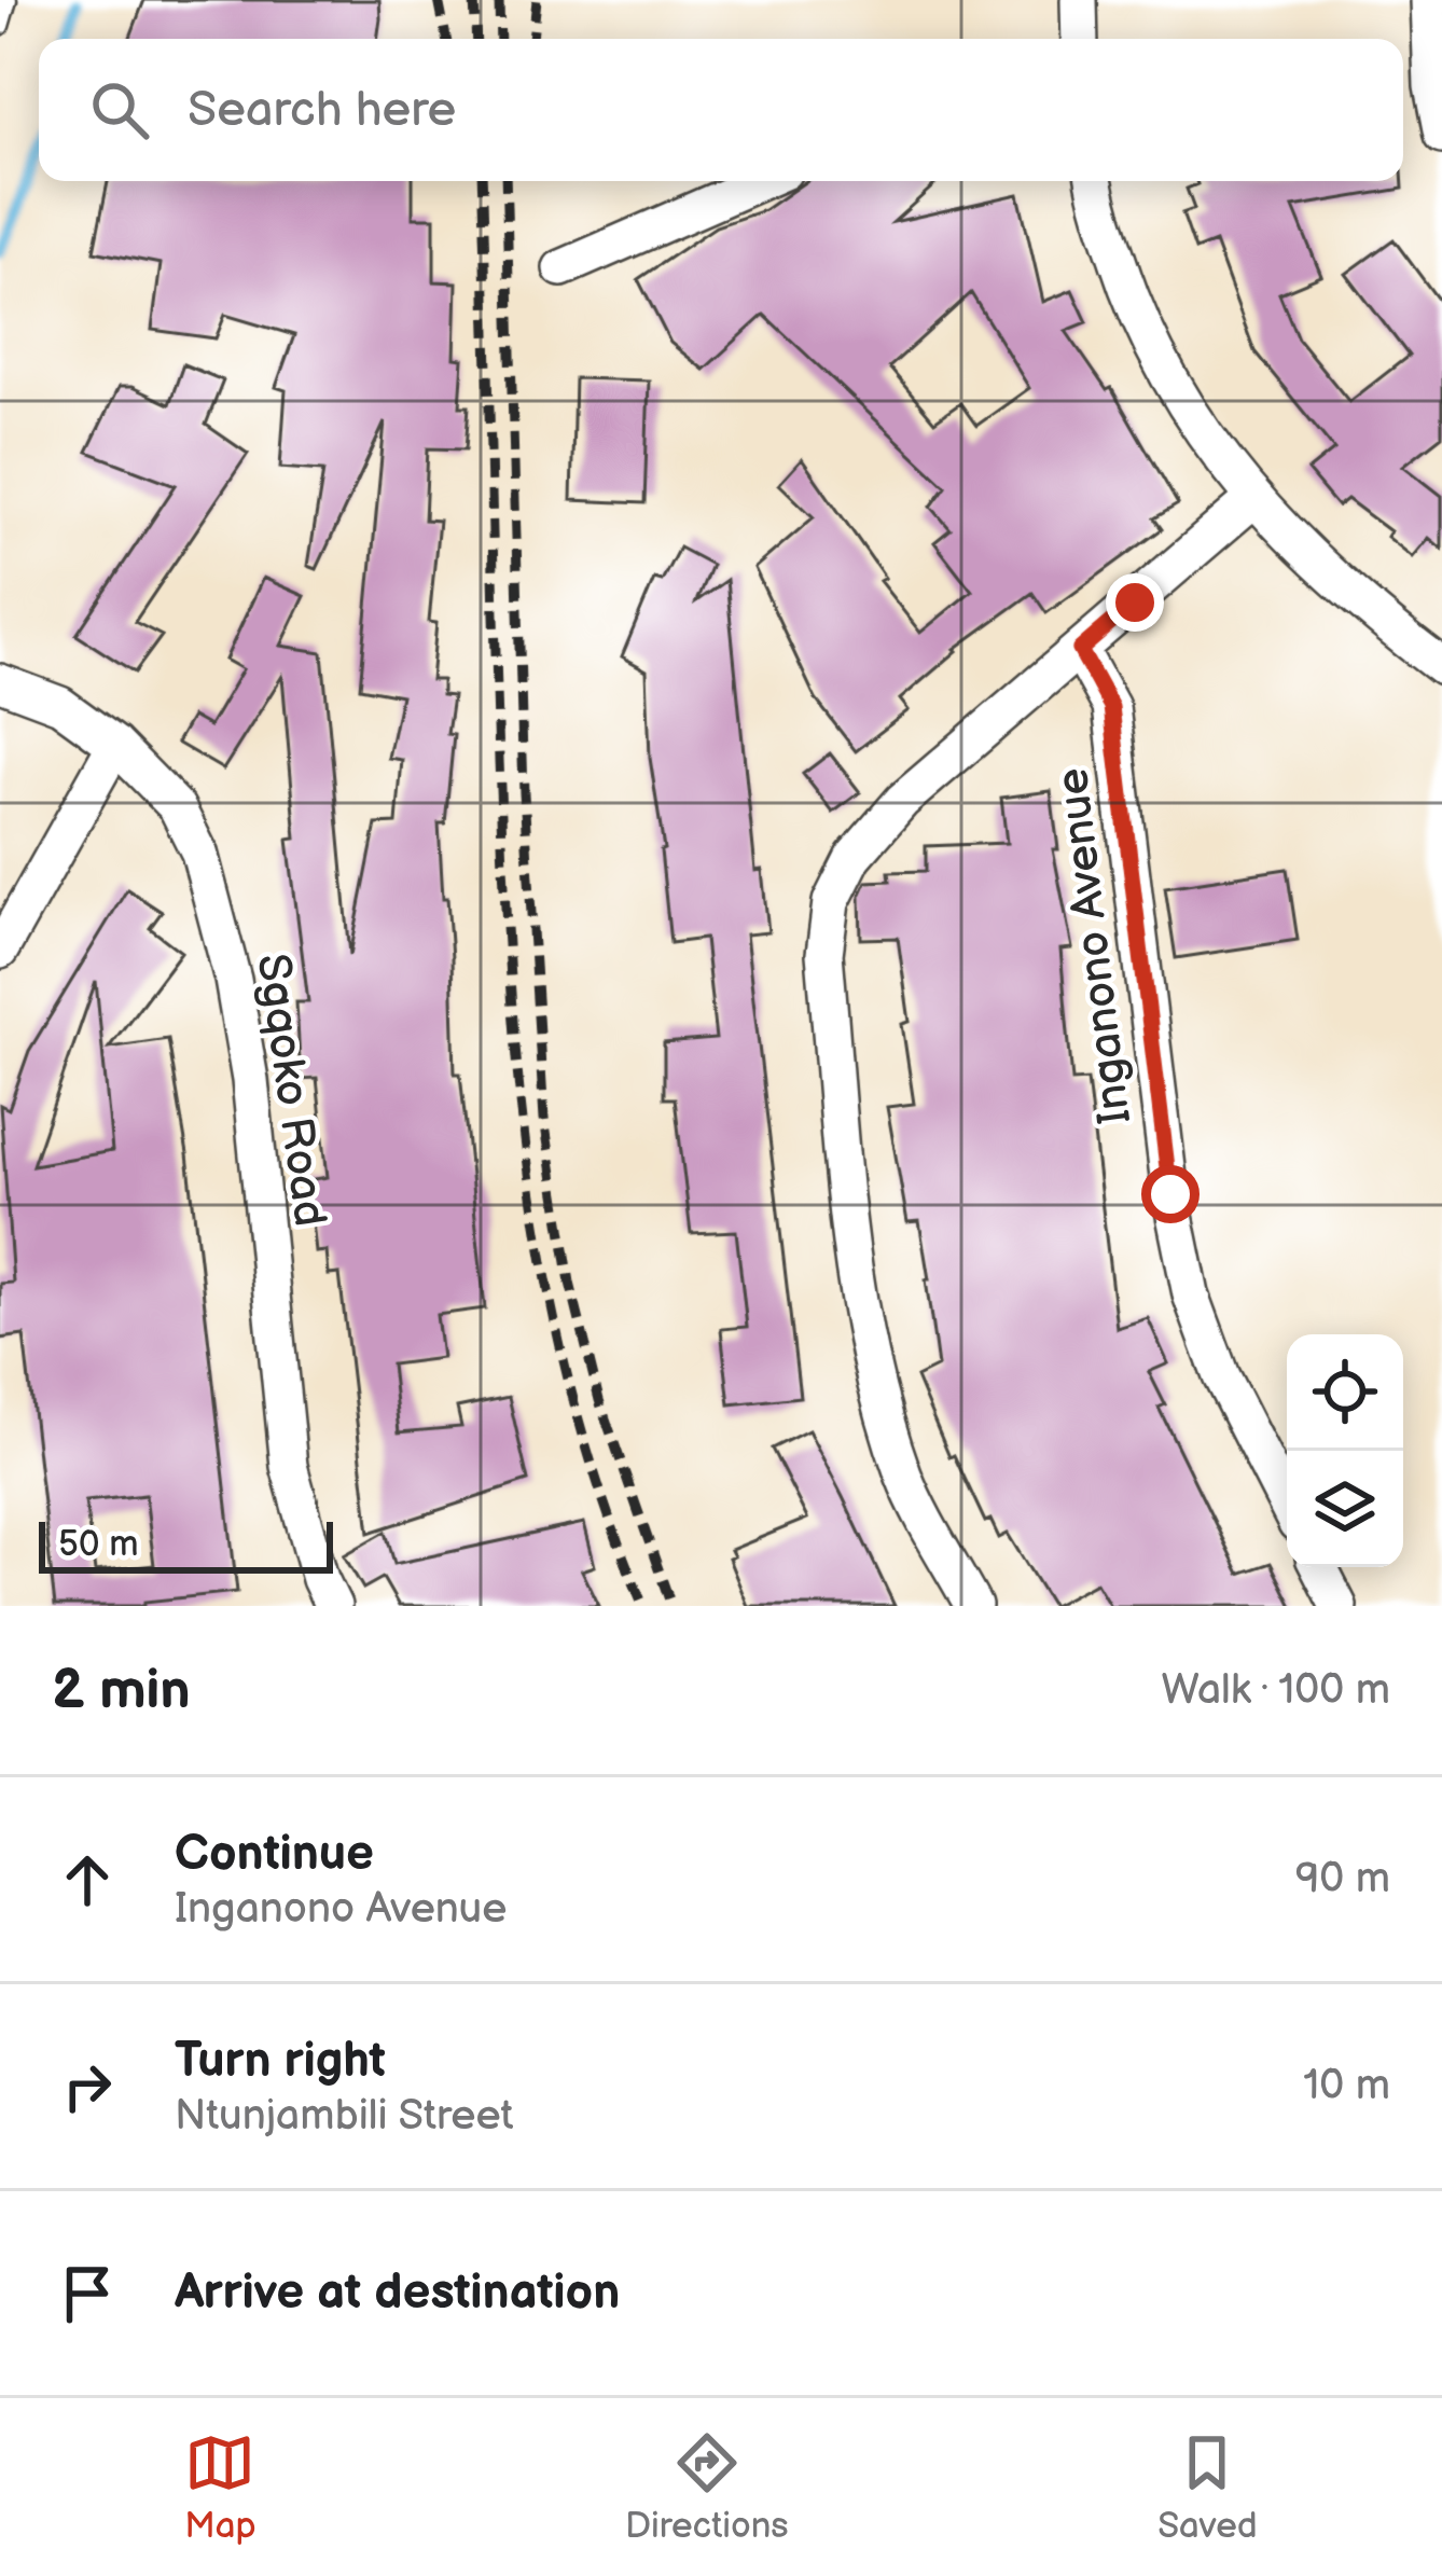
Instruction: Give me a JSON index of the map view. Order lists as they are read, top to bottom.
{
  "streets": {
    "street": ["Inganono Avenue", "Sgqoko Road"]
  },
  "scale_bar": "50 m",
  "page": {
    "search": "Search here",
    "scale": "50 m",
    "heading": ["2 min", "Walk · 100 m"],
    "list": [
      ["Continue", "Inganono Avenue", "90 m"],
      ["Turn right", "Ntunjambili Street", "10 m"],
      "Arrive at destination"
    ],
    "nav": ["Map", "Directions", "Saved"]
  }
}
